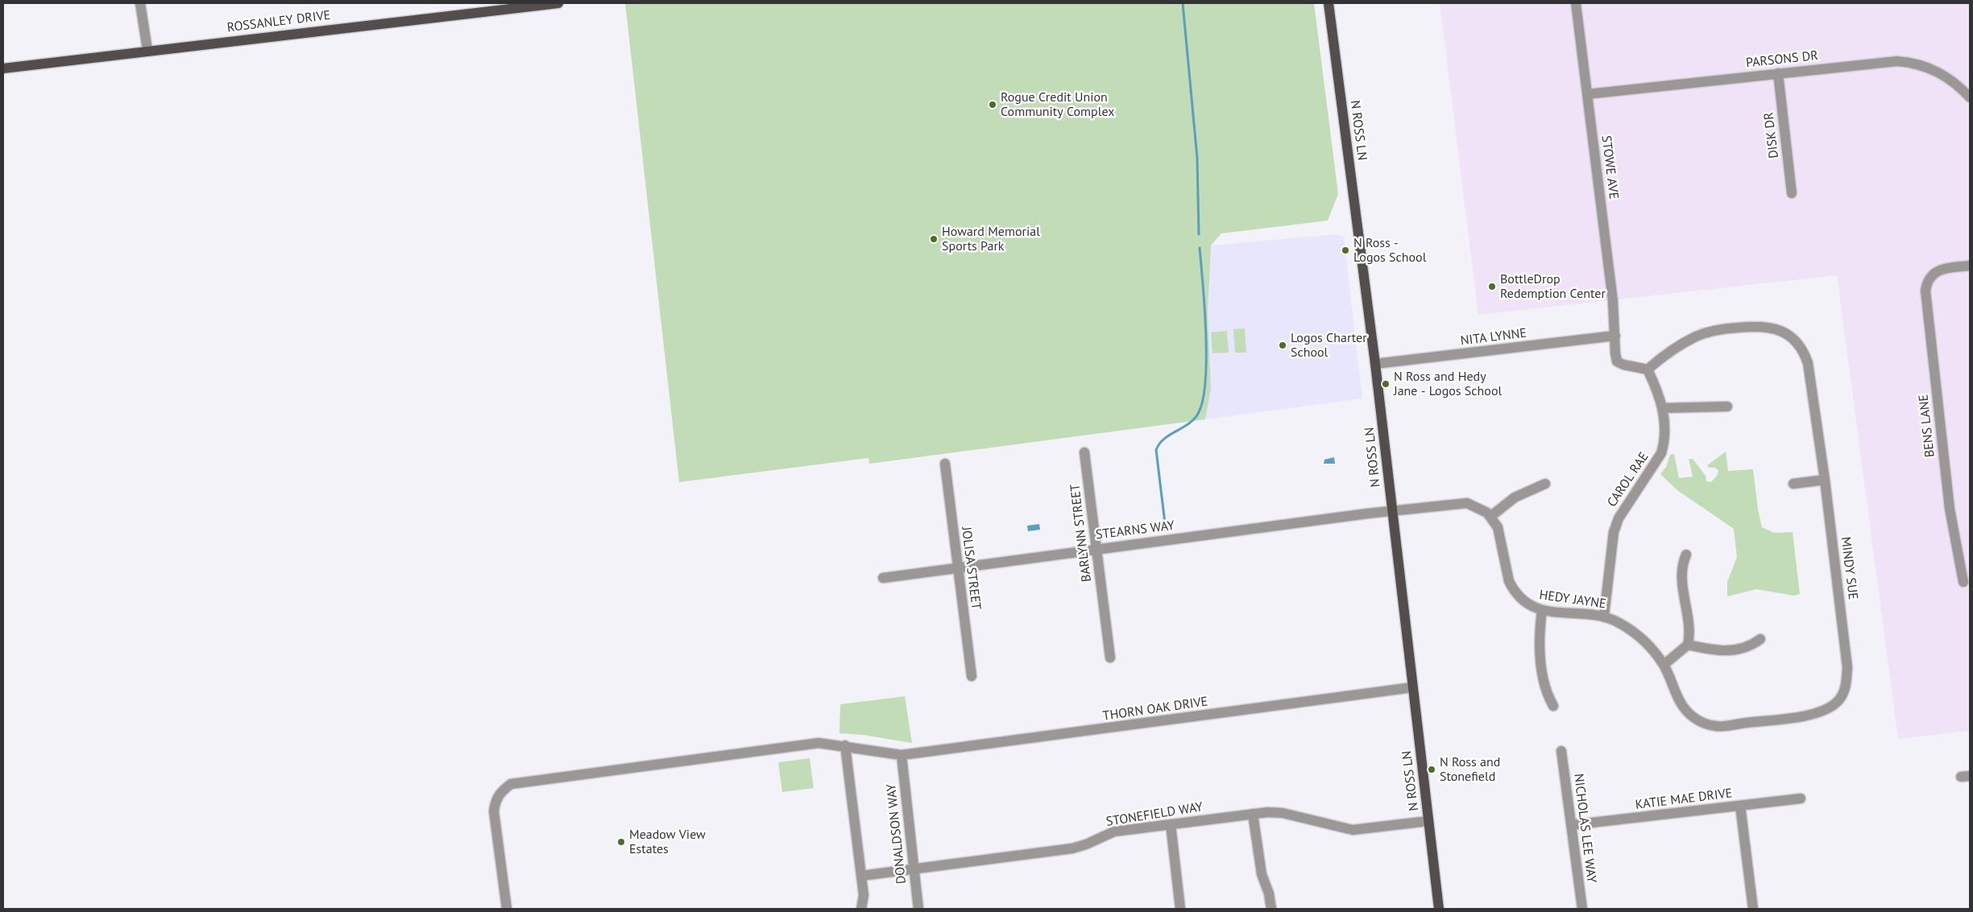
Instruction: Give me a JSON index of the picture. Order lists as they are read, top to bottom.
{
  "streets": {
    "main road": ["ROSSANLEY DRIVE", "N ROSS LN"],
    "street": [
      "PARSONS DR",
      "DISK DR",
      "STOWE AVE",
      "NITA LYNNE",
      "BENS LANE",
      "CAROL RAE",
      "STEARNS WAY",
      "BARLYNN STREET",
      "JOLISA STREET",
      "MINDY SUE",
      "HEDY JAYNE",
      "THORN OAK DRIVE",
      "KATIE MAE DRIVE",
      "STONEFIELD WAY",
      "NICHOLAS LEE WAY",
      "DONALDSON WAY"
    ]
  },
  "crossings": [
    ["PARSONS DR", "DISK DR"],
    ["PARSONS DR", "STOWE AVE"],
    ["N ROSS LN", "NITA LYNNE"],
    ["N ROSS LN", "STEARNS WAY"],
    ["N ROSS LN", "THORN OAK DRIVE"],
    ["N ROSS LN", "STONEFIELD WAY"],
    ["STOWE AVE", "NITA LYNNE"],
    ["CAROL RAE", "MINDY SUE"],
    ["CAROL RAE", "HEDY JAYNE"],
    ["STEARNS WAY", "BARLYNN STREET"],
    ["STEARNS WAY", "JOLISA STREET"],
    ["MINDY SUE", "HEDY JAYNE"],
    ["THORN OAK DRIVE", "DONALDSON WAY"],
    ["KATIE MAE DRIVE", "NICHOLAS LEE WAY"],
    ["STONEFIELD WAY", "DONALDSON WAY"]
  ],
  "places": [
    "Rogue Credit Union Community Complex",
    "Howard Memorial Sports Park",
    "N Ross - Logos School",
    "BottleDrop Redemption Center",
    "Logos Charter School",
    "N Ross and Hedy Jane - Logos School",
    "N Ross and Stonefield",
    "Meadow View Estates"
  ]
}
